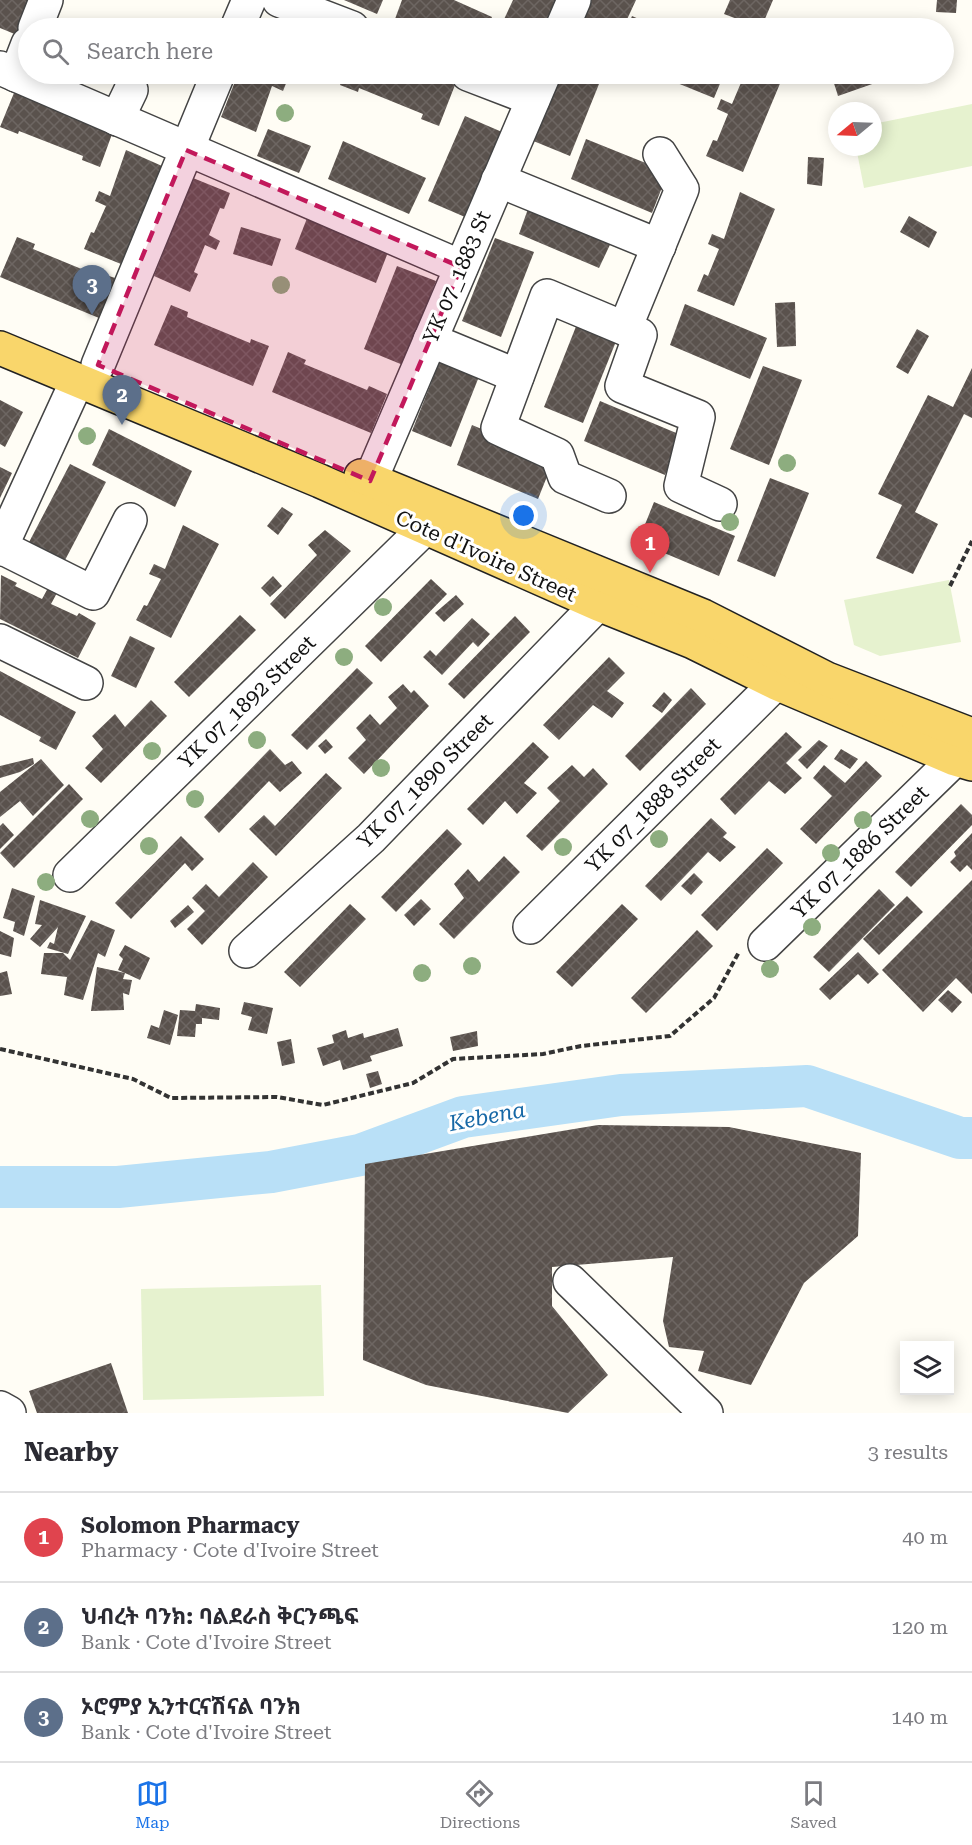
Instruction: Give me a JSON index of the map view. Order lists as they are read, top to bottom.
{
  "streets": {
    "main road": ["Cote d'Ivoire Street"],
    "street": [
      "YK 07_1883 St",
      "YK 07_1892 Street",
      "YK 07_1890 Street",
      "YK 07_1888 Street",
      "YK 07_1886 Street"
    ]
  },
  "crossings": [
    ["YK 07_1883 St", "Cote d'Ivoire Street"],
    ["Cote d'Ivoire Street", "YK 07_1892 Street"],
    ["Cote d'Ivoire Street", "YK 07_1890 Street"],
    ["Cote d'Ivoire Street", "YK 07_1888 Street"],
    ["Cote d'Ivoire Street", "YK 07_1886 Street"]
  ],
  "water": ["Kebena"],
  "north": "left",
  "page": {
    "search": "Search here",
    "pins": ["3", "2", "1"],
    "heading": ["Nearby", "3 results"],
    "list": [
      {
        "mark": "1",
        "name": "Solomon Pharmacy",
        "note": "Pharmacy · Cote d'Ivoire Street",
        "value": "40 m"
      },
      {
        "mark": "2",
        "name": "ህብረት ባንክ: ባልደራስ ቅርንጫፍ",
        "note": "Bank · Cote d'Ivoire Street",
        "value": "120 m"
      },
      {
        "mark": "3",
        "name": "ኦሮምያ ኢንተርናሽናል ባንክ",
        "note": "Bank · Cote d'Ivoire Street",
        "value": "140 m"
      }
    ],
    "nav": ["Map", "Directions", "Saved"]
  }
}
